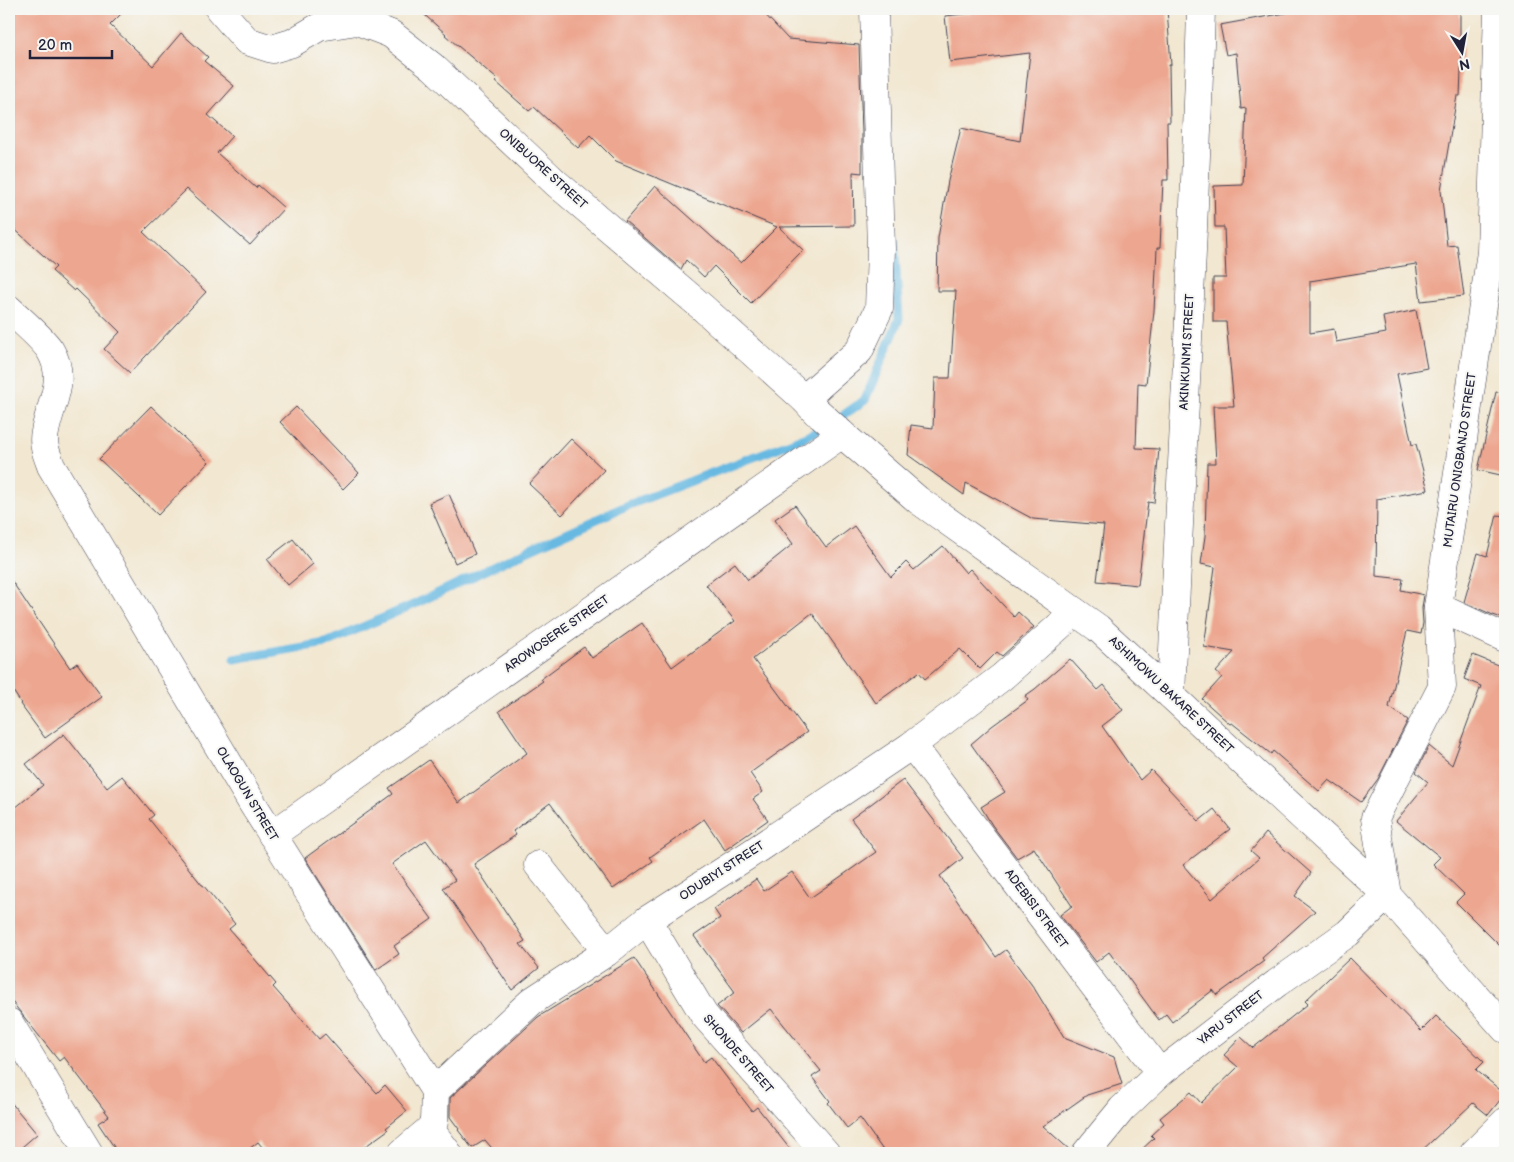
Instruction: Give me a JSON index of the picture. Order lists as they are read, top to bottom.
{
  "streets": {
    "street": [
      "ONIBUORE STREET",
      "AKINKUNMI STREET",
      "MUTAIRU ONIGBANJO STREET",
      "AROWOSERE STREET",
      "ASHIMOWU BAKARE STREET",
      "OLAOGUN STREET",
      "ODUBIYI STREET",
      "ADEBISI STREET",
      "YARU STREET",
      "SHONDE STREET"
    ]
  },
  "crossings": [
    ["ONIBUORE STREET", "AROWOSERE STREET"],
    ["ONIBUORE STREET", "ASHIMOWU BAKARE STREET"],
    ["AKINKUNMI STREET", "ASHIMOWU BAKARE STREET"],
    ["MUTAIRU ONIGBANJO STREET", "ASHIMOWU BAKARE STREET"],
    ["MUTAIRU ONIGBANJO STREET", "YARU STREET"],
    ["AROWOSERE STREET", "ASHIMOWU BAKARE STREET"],
    ["AROWOSERE STREET", "OLAOGUN STREET"],
    ["ASHIMOWU BAKARE STREET", "ODUBIYI STREET"],
    ["ASHIMOWU BAKARE STREET", "YARU STREET"],
    ["OLAOGUN STREET", "ODUBIYI STREET"],
    ["ODUBIYI STREET", "ADEBISI STREET"],
    ["ODUBIYI STREET", "SHONDE STREET"],
    ["ADEBISI STREET", "YARU STREET"]
  ],
  "scale_bar": "20 m",
  "north": "bottom"
}
